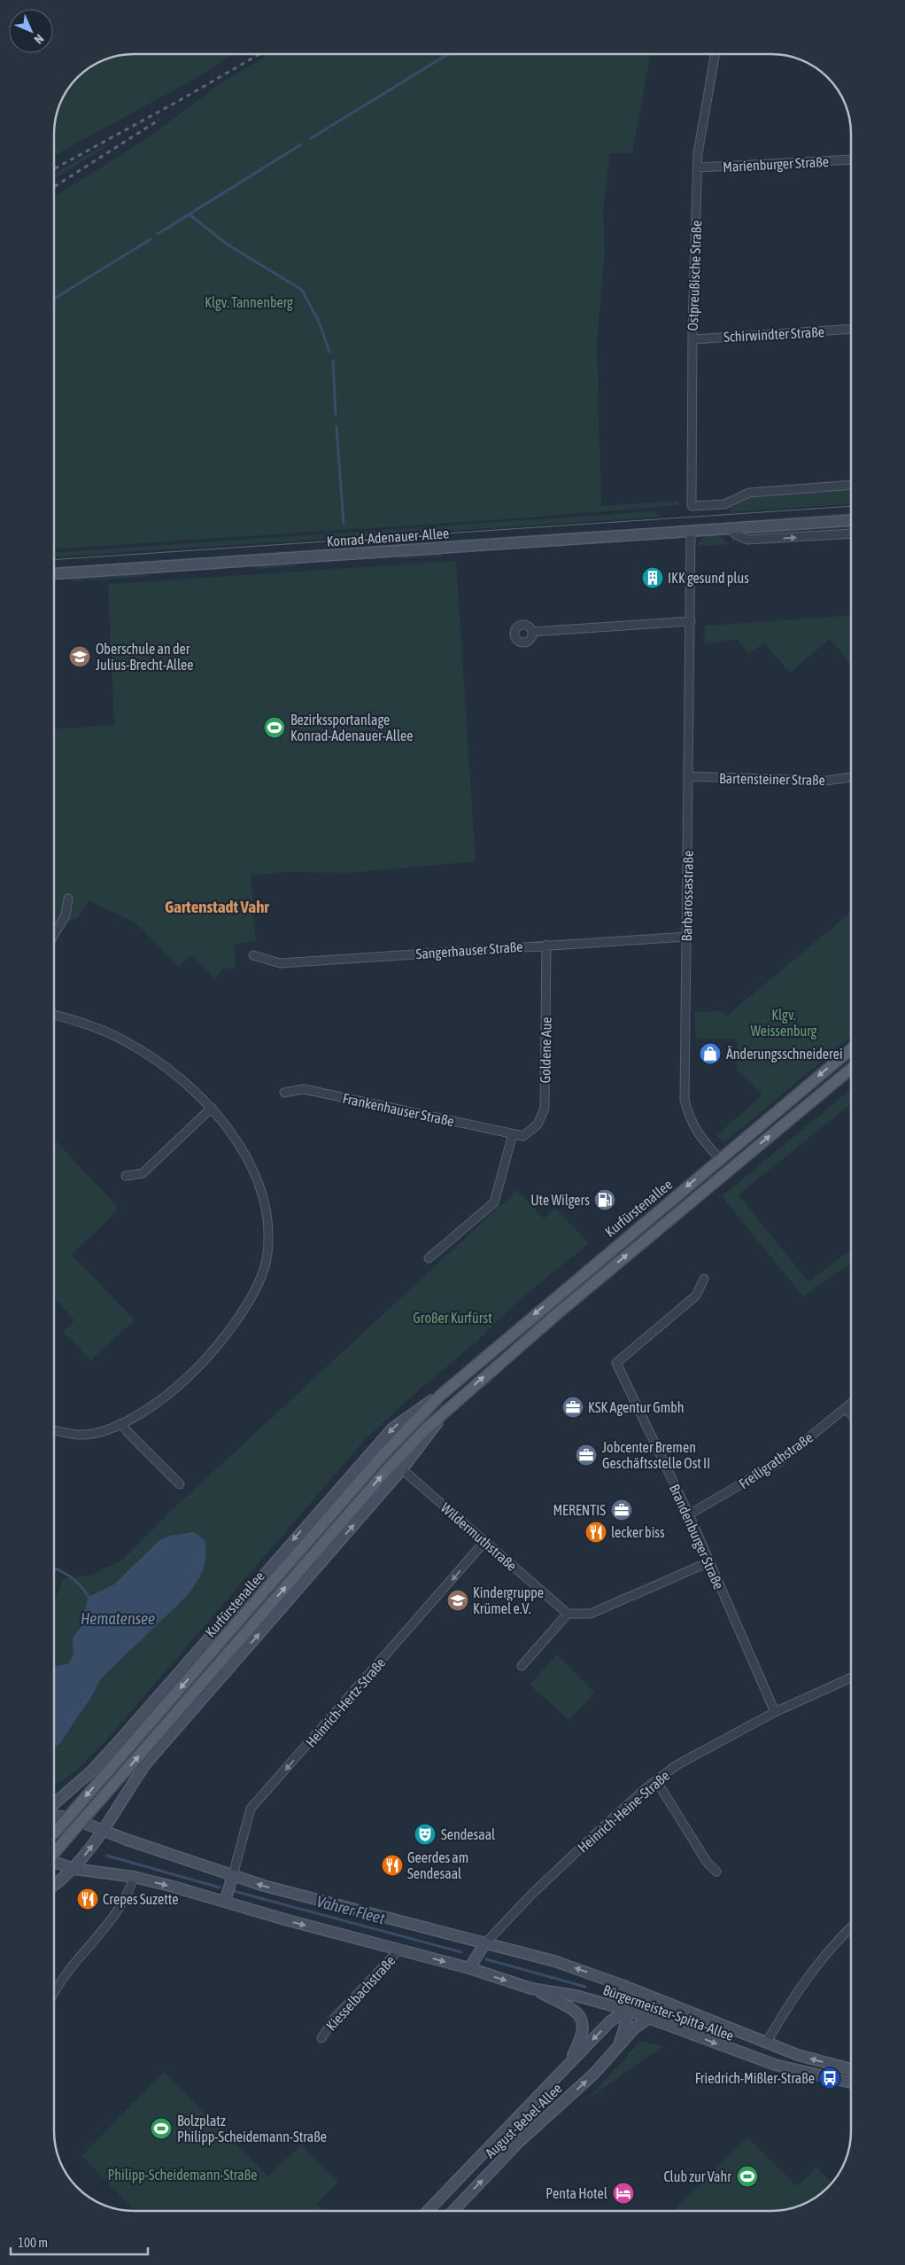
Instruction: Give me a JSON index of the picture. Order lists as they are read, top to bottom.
{
  "streets": {
    "main road": [
      "Konrad-Adenauer-Allee",
      "Kurfürstenallee",
      "Bürgermeister-Spitta-Allee",
      "August-Bebel-Allee"
    ],
    "street": [
      "Marienburger Straße",
      "Ostpreußische Straße",
      "Schirwindter Straße",
      "Bartensteiner Straße",
      "Barbarossastraße",
      "Sangerhauser Straße",
      "Goldene Aue",
      "Frankenhauser Straße",
      "Freiligrathstraße",
      "Wildermuthstraße",
      "Brandenburger Straße",
      "Heinrich-Hertz-Straße",
      "Heinrich-Heine-Straße",
      "Kiesselbachstraße"
    ]
  },
  "crossings": [
    ["Marienburger Straße", "Ostpreußische Straße"],
    ["Ostpreußische Straße", "Schirwindter Straße"],
    ["Konrad-Adenauer-Allee", "Barbarossastraße"],
    ["Bartensteiner Straße", "Barbarossastraße"],
    ["Barbarossastraße", "Sangerhauser Straße"],
    ["Barbarossastraße", "Kurfürstenallee"],
    ["Sangerhauser Straße", "Goldene Aue"],
    ["Goldene Aue", "Frankenhauser Straße"],
    ["Kurfürstenallee", "Wildermuthstraße"],
    ["Kurfürstenallee", "Bürgermeister-Spitta-Allee"],
    ["Freiligrathstraße", "Brandenburger Straße"],
    ["Wildermuthstraße", "Heinrich-Hertz-Straße"],
    ["Brandenburger Straße", "Heinrich-Heine-Straße"],
    ["Heinrich-Hertz-Straße", "Bürgermeister-Spitta-Allee"],
    ["Heinrich-Heine-Straße", "Bürgermeister-Spitta-Allee"],
    ["Kiesselbachstraße", "Bürgermeister-Spitta-Allee"],
    ["Bürgermeister-Spitta-Allee", "August-Bebel-Allee"]
  ],
  "one_way": ["Heinrich-Hertz-Straße"],
  "districts": ["Gartenstadt Vahr"],
  "water": ["Hematensee", "Vahrer Fleet"],
  "parks": [
    "Klgv. Tannenberg",
    "Klgv. Weissenburg",
    "Großer Kurfürst",
    "Philipp-Scheidemann-Straße"
  ],
  "places": {
    "building": ["IKK gesund plus"],
    "school or university": ["Oberschule an der Julius-Brecht-Allee", "Kindergruppe Krümel e.V."],
    "sports": ["Bezirkssportanlage Konrad-Adenauer-Allee", "Bolzplatz Philipp-Scheidemann-Straße", "Club zur Vahr"],
    "shop": ["Änderungsschneiderei"],
    "fuel station": ["Ute Wilgers"],
    "office": ["KSK Agentur Gmbh", "Jobcenter Bremen Geschäftsstelle Ost II", "MERENTIS"],
    "restaurant": ["lecker biss", "Geerdes am Sendesaal", "Crepes Suzette"],
    "theatre": ["Sendesaal"],
    "bus stop": ["Friedrich-Mißler-Straße"],
    "hotel": ["Penta Hotel"]
  },
  "scale_bar": "100 m",
  "north": "bottom right"
}
